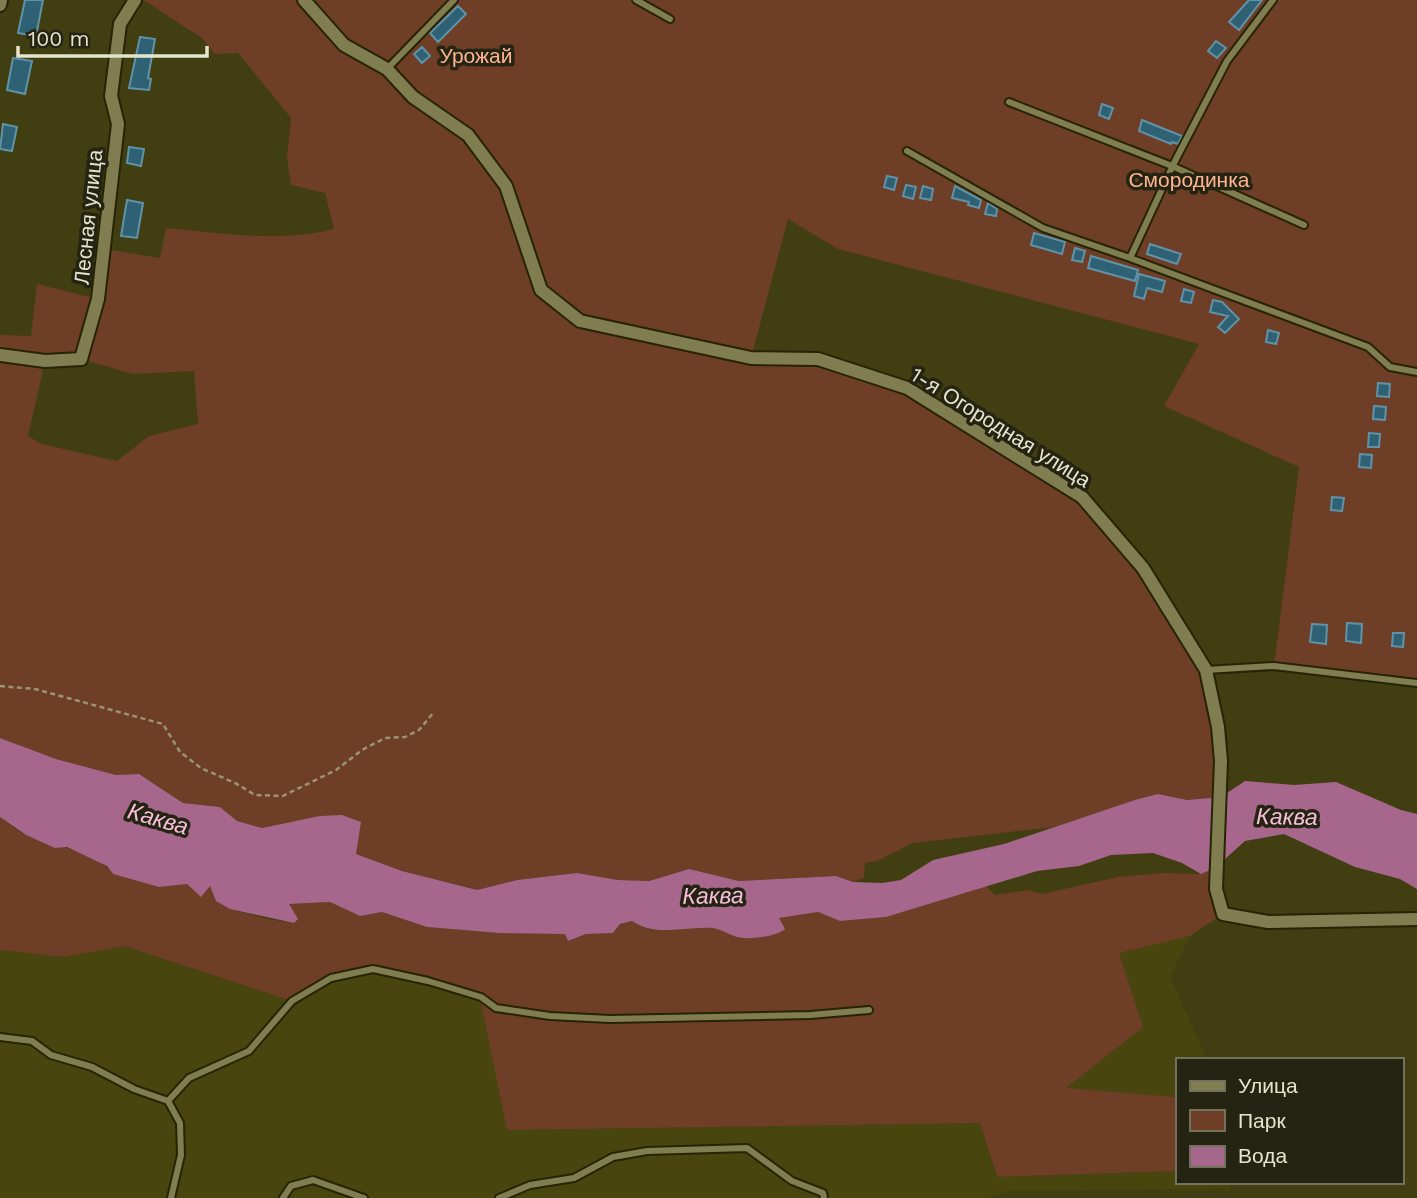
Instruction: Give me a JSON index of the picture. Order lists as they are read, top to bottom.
{
  "streets": {
    "street": ["Лесная улица", "1-я Огородная улица"]
  },
  "water": ["Каква"],
  "parks": ["Урожай", "Смородинка"],
  "legend": ["Улица", "Парк", "Вода"],
  "scale_bar": "100 m"
}
